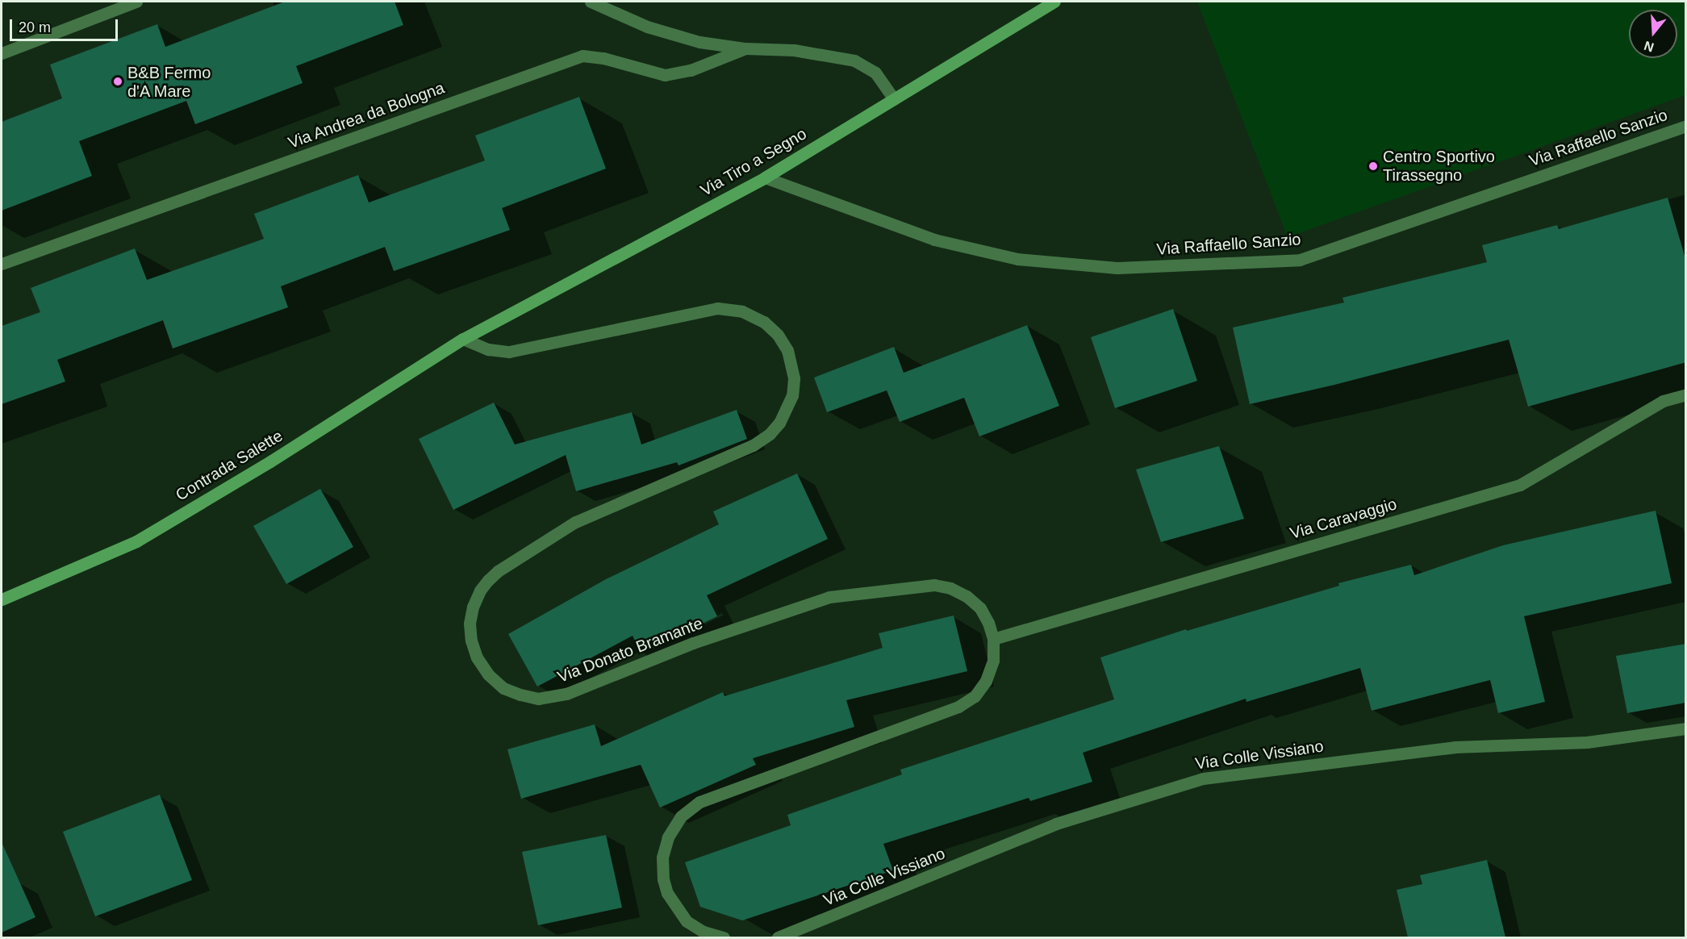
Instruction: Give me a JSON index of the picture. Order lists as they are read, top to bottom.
{
  "streets": {
    "main road": ["Via Tiro a Segno", "Contrada Salette"],
    "street": [
      "Via Andrea da Bologna",
      "Via Raffaello Sanzio",
      "Via Caravaggio",
      "Via Donato Bramante",
      "Via Colle Vissiano"
    ]
  },
  "crossings": [
    ["Via Raffaello Sanzio", "Via Tiro a Segno"],
    ["Via Tiro a Segno", "Contrada Salette"],
    ["Via Tiro a Segno", "Via Donato Bramante"],
    ["Contrada Salette", "Via Donato Bramante"],
    ["Via Caravaggio", "Via Donato Bramante"]
  ],
  "places": ["B&B Fermo d'A Mare", "Centro Sportivo Tirassegno"],
  "scale_bar": "20 m",
  "north": "bottom"
}
